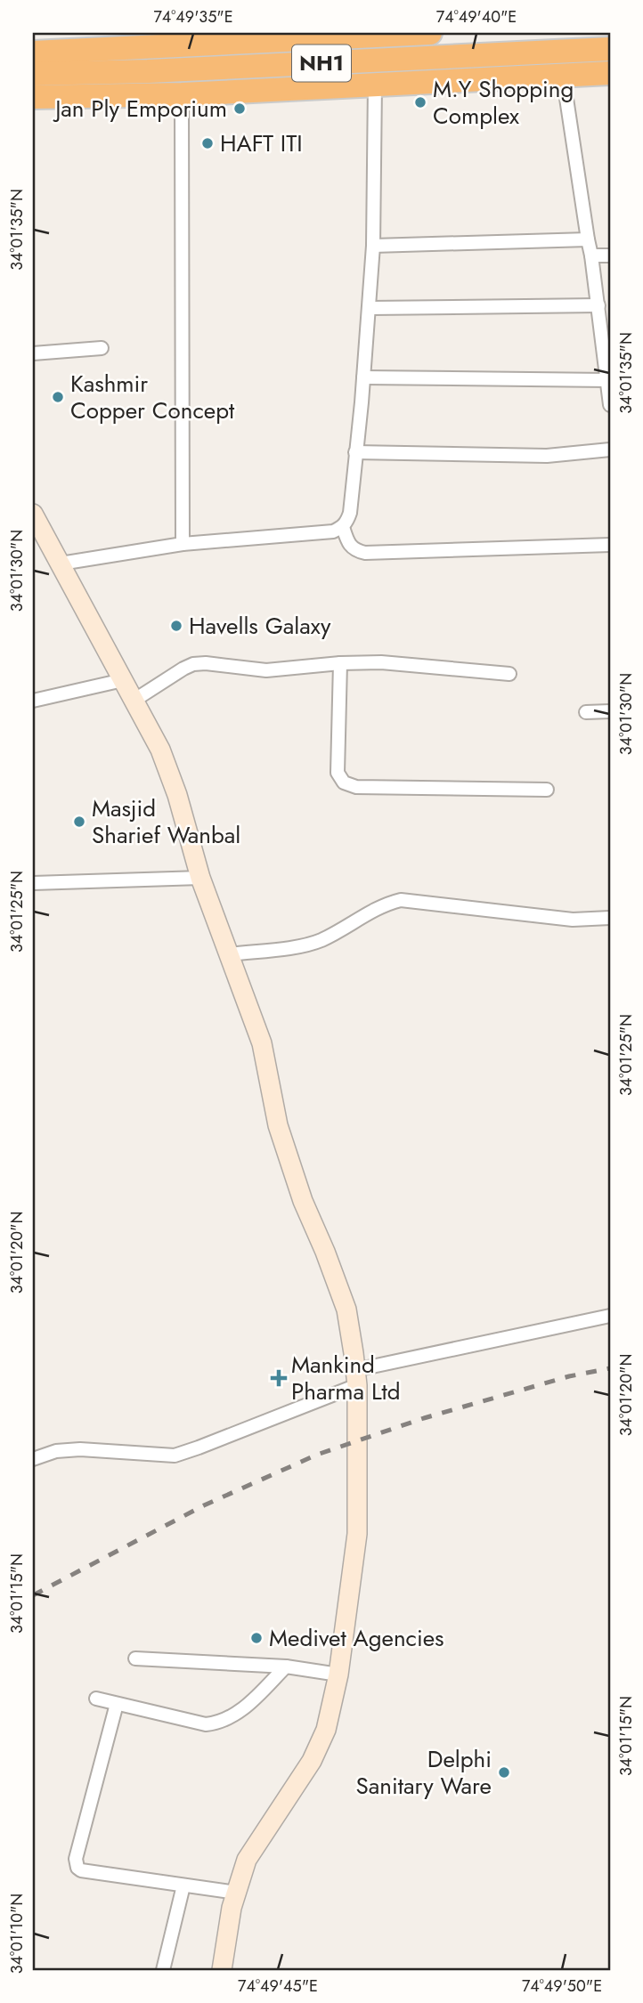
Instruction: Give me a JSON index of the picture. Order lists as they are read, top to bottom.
{
  "streets": {
    "highway": ["NH1"]
  },
  "places": {
    "other": [
      "M.Y Shopping Complex",
      "Jan Ply Emporium",
      "HAFT ITI",
      "Kashmir Copper Concept",
      "Havells Galaxy",
      "Masjid Sharief Wanbal",
      "Medivet Agencies",
      "Delphi Sanitary Ware"
    ],
    "health": ["Mankind Pharma Ltd"]
  },
  "coordinates": [
    "74°49'35\"E",
    "74°49'40\"E",
    "34°01'35\"N",
    "34°01'30\"N",
    "34°01'25\"N",
    "34°01'20\"N",
    "34°01'15\"N",
    "34°01'10\"N",
    "74°49'45\"E",
    "74°49'50\"E"
  ]
}
